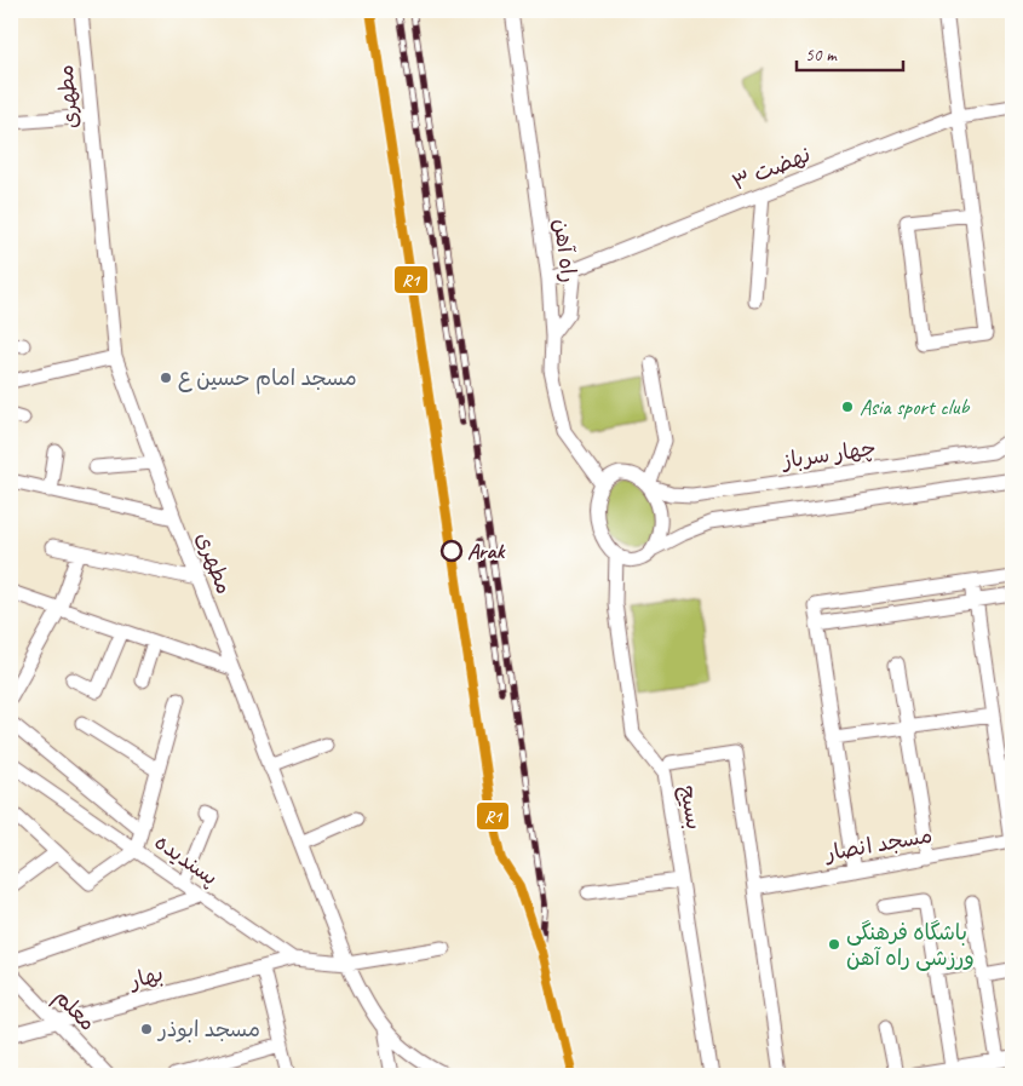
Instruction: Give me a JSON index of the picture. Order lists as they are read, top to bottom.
{
  "streets": {
    "street": [
      "مطهری",
      "نهضت ۳",
      "راه آهن",
      "چهار سرباز",
      "بسیج",
      "مسجد انصار",
      "پسندیده",
      "بهار",
      "معلم"
    ]
  },
  "crossings": [
    ["مطهری", "پسندیده"],
    ["نهضت ۳", "راه آهن"],
    ["راه آهن", "چهار سرباز"],
    ["راه آهن", "بسیج"],
    ["چهار سرباز", "بسیج"],
    ["پسندیده", "بهار"],
    ["بهار", "معلم"]
  ],
  "places": [
    "مسجد امام حسین ع",
    "Asia sport club",
    "Arak",
    "باشگاه فرهنگی ورزشی راه آهن",
    "مسجد ابوذر"
  ],
  "lines": ["transit line R1"],
  "scale_bar": "50 m"
}
